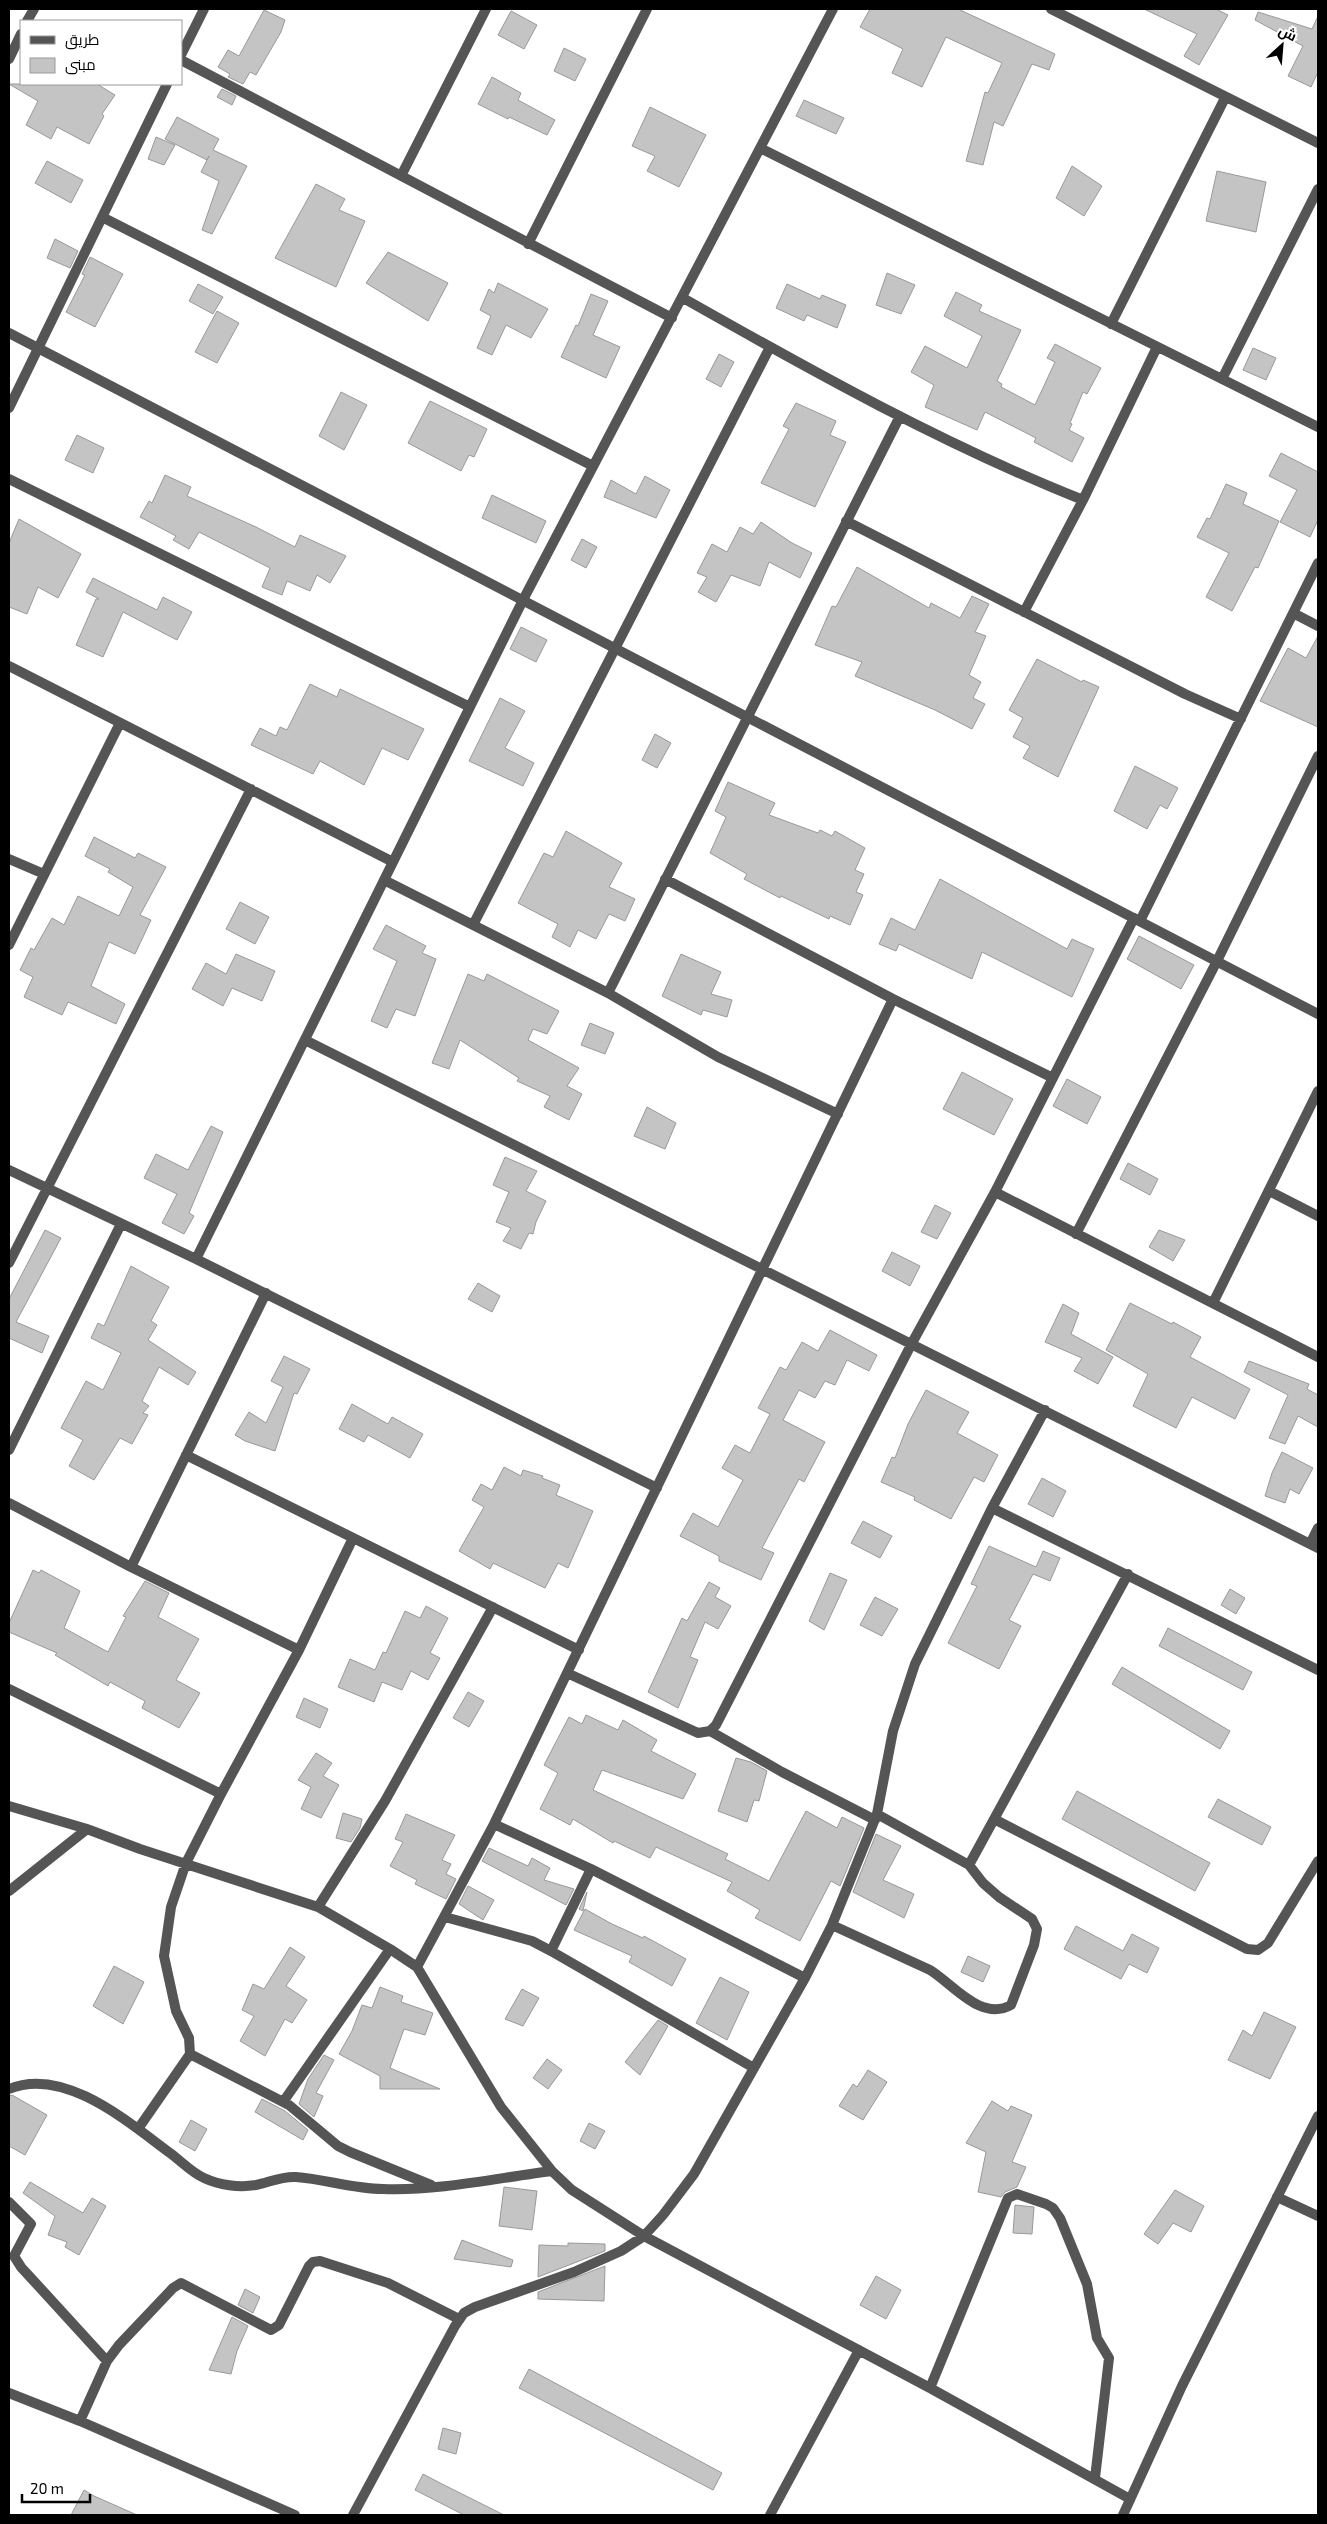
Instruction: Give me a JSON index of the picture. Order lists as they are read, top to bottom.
{
  "legend": ["طريق", "مبنى"],
  "scale_bar": "20 m",
  "north": "top right"
}
